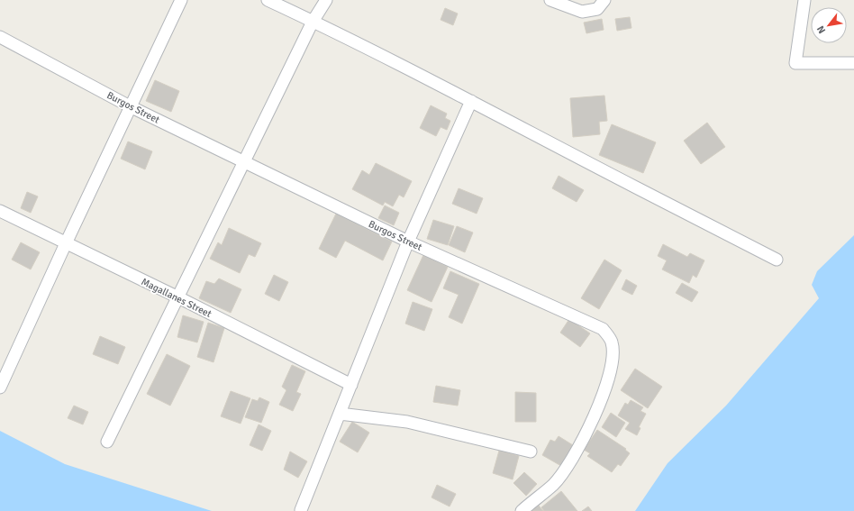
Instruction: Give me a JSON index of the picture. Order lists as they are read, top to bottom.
{
  "streets": {
    "street": ["Burgos Street", "Magallanes Street"]
  },
  "north": "bottom left"
}
